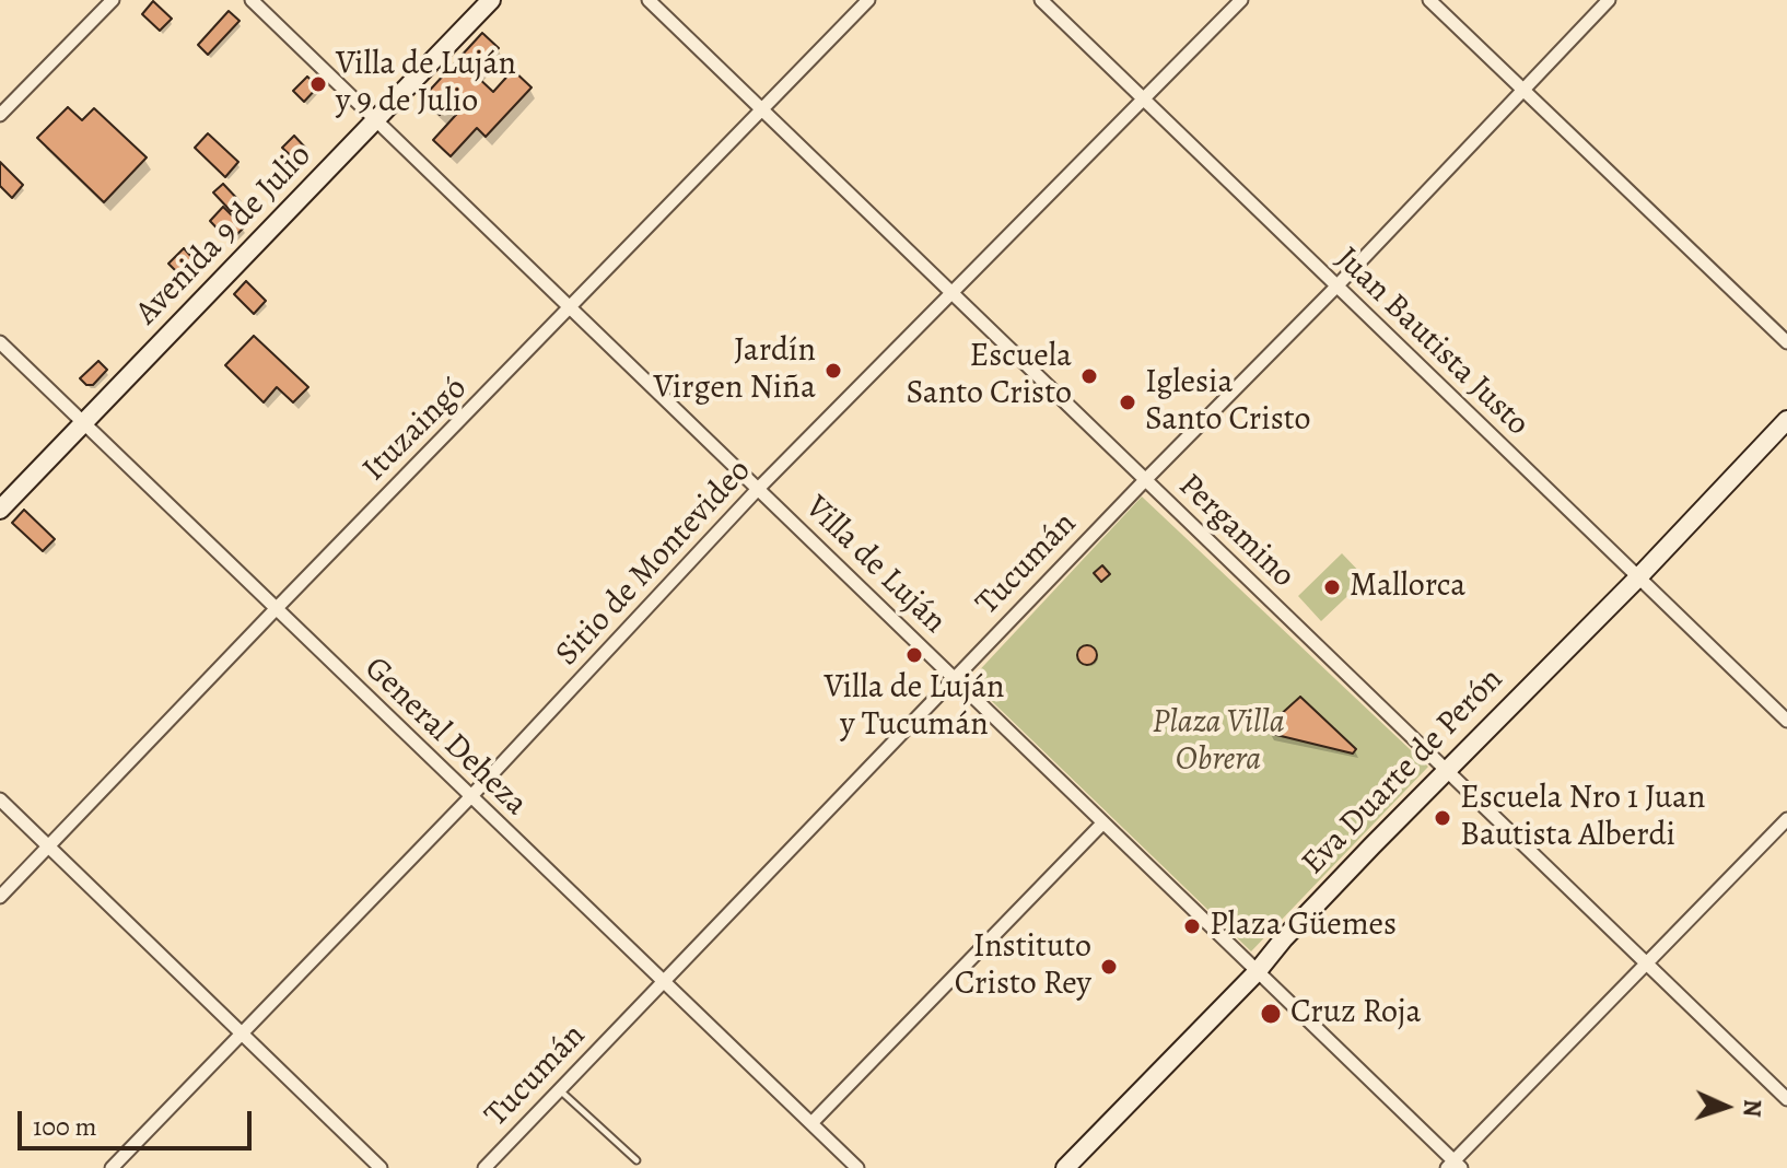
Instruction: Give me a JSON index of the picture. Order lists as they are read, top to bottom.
{
  "streets": {
    "main road": ["Avenida 9 de Julio", "Eva Duarte de Perón"],
    "street": [
      "Juan Bautista Justo",
      "Ituzaingó",
      "Pergamino",
      "Sitio de Montevideo",
      "Tucumán",
      "Villa de Luján",
      "General Deheza"
    ]
  },
  "crossings": [
    ["Avenida 9 de Julio", "Villa de Luján"],
    ["Avenida 9 de Julio", "General Deheza"],
    ["Juan Bautista Justo", "Sitio de Montevideo"],
    ["Juan Bautista Justo", "Tucumán"],
    ["Juan Bautista Justo", "Eva Duarte de Perón"],
    ["Ituzaingó", "Pergamino"],
    ["Ituzaingó", "Villa de Luján"],
    ["Ituzaingó", "General Deheza"],
    ["Pergamino", "Sitio de Montevideo"],
    ["Pergamino", "Tucumán"],
    ["Pergamino", "Eva Duarte de Perón"],
    ["Sitio de Montevideo", "Villa de Luján"],
    ["Sitio de Montevideo", "General Deheza"],
    ["Tucumán", "Villa de Luján"],
    ["Tucumán", "General Deheza"],
    ["Villa de Luján", "Eva Duarte de Perón"]
  ],
  "parks": ["Plaza Villa Obrera"],
  "places": [
    "Villa de Luján y 9 de Julio",
    "Jardín Virgen Niña",
    "Escuela Santo Cristo",
    "Iglesia Santo Cristo",
    "Mallorca",
    "Villa de Luján y Tucumán",
    "Escuela Nro 1 Juan Bautista Alberdi",
    "Plaza Güemes",
    "Instituto Cristo Rey",
    "Cruz Roja"
  ],
  "scale_bar": "100 m",
  "north": "right"
}
